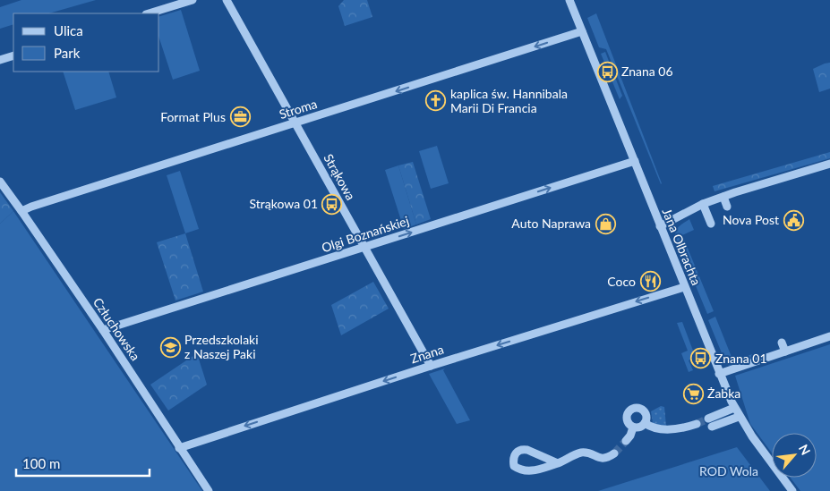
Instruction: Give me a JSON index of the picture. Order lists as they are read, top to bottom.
{
  "streets": {
    "street": [
      "Stroma",
      "Strąkowa",
      "Olgi Boznańskiej",
      "Jana Olbrachta",
      "Człuchowska",
      "Znana"
    ]
  },
  "crossings": [
    ["Stroma", "Strąkowa"],
    ["Stroma", "Jana Olbrachta"],
    ["Stroma", "Człuchowska"],
    ["Strąkowa", "Olgi Boznańskiej"],
    ["Strąkowa", "Znana"],
    ["Olgi Boznańskiej", "Jana Olbrachta"],
    ["Olgi Boznańskiej", "Człuchowska"],
    ["Jana Olbrachta", "Znana"],
    ["Człuchowska", "Znana"]
  ],
  "one_way": ["Stroma", "Olgi Boznańskiej", "Znana"],
  "parks": ["ROD Wola"],
  "places": {
    "bus stop": ["Znana 06", "Strąkowa 01", "Znana 01"],
    "church": ["kaplica św. Hannibala Marii Di Francia"],
    "office": ["Format Plus"],
    "public building": ["Nova Post"],
    "shop": ["Auto Naprawa"],
    "restaurant": ["Coco"],
    "school or university": ["Przedszkolaki z Naszej Paki"],
    "supermarket": ["Żabka"]
  },
  "legend": ["Ulica", "Park"],
  "scale_bar": "100 m",
  "north": "top right"
}
